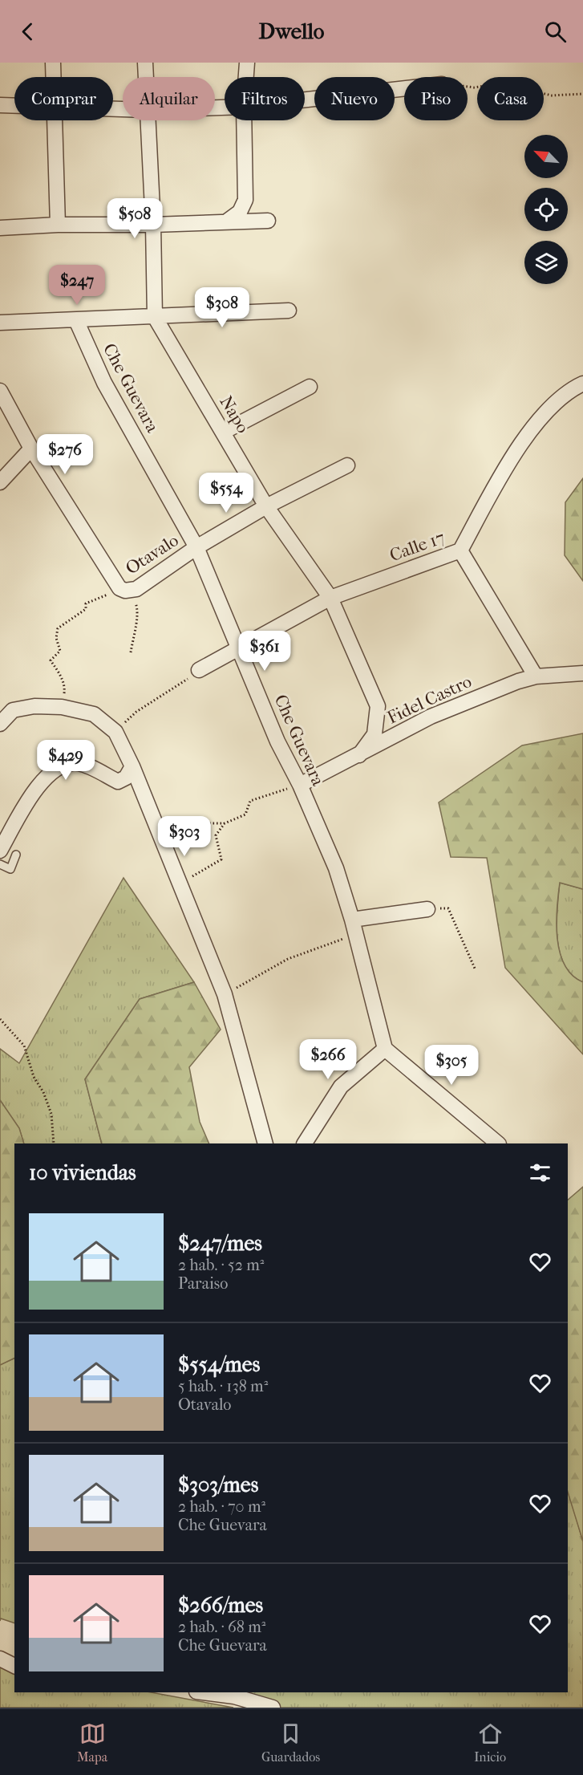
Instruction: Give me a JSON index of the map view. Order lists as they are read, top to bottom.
{
  "streets": {
    "street": [
      "Che Guevara",
      "Napo",
      "Calle 17",
      "Otavalo",
      "Fidel Castro"
    ]
  },
  "crossings": [
    ["Che Guevara", "Calle 17"],
    ["Che Guevara", "Otavalo"],
    ["Che Guevara", "Fidel Castro"],
    ["Napo", "Calle 17"],
    ["Napo", "Otavalo"],
    ["Napo", "Fidel Castro"]
  ],
  "north": "top left",
  "page": {
    "header": "Dwello",
    "chip": [
      "Comprar",
      "Alquilar",
      "Filtros",
      "Nuevo",
      "Piso",
      "Casa"
    ],
    "price": [
      "$508",
      "$247",
      "$308",
      "$276",
      "$554",
      "$361",
      "$429",
      "$303",
      "$266",
      "$305"
    ],
    "heading": "10 viviendas",
    "list": [
      {
        "name": "$247/mes",
        "note": "2 hab. · 52 m² · Paraiso"
      },
      {
        "name": "$554/mes",
        "note": "5 hab. · 138 m² · Otavalo"
      },
      {
        "name": "$303/mes",
        "note": "2 hab. · 70 m² · Che Guevara"
      },
      {
        "name": "$266/mes",
        "note": "2 hab. · 68 m² · Che Guevara"
      }
    ],
    "tabs": ["Mapa", "Guardados", "Inicio"]
  }
}
